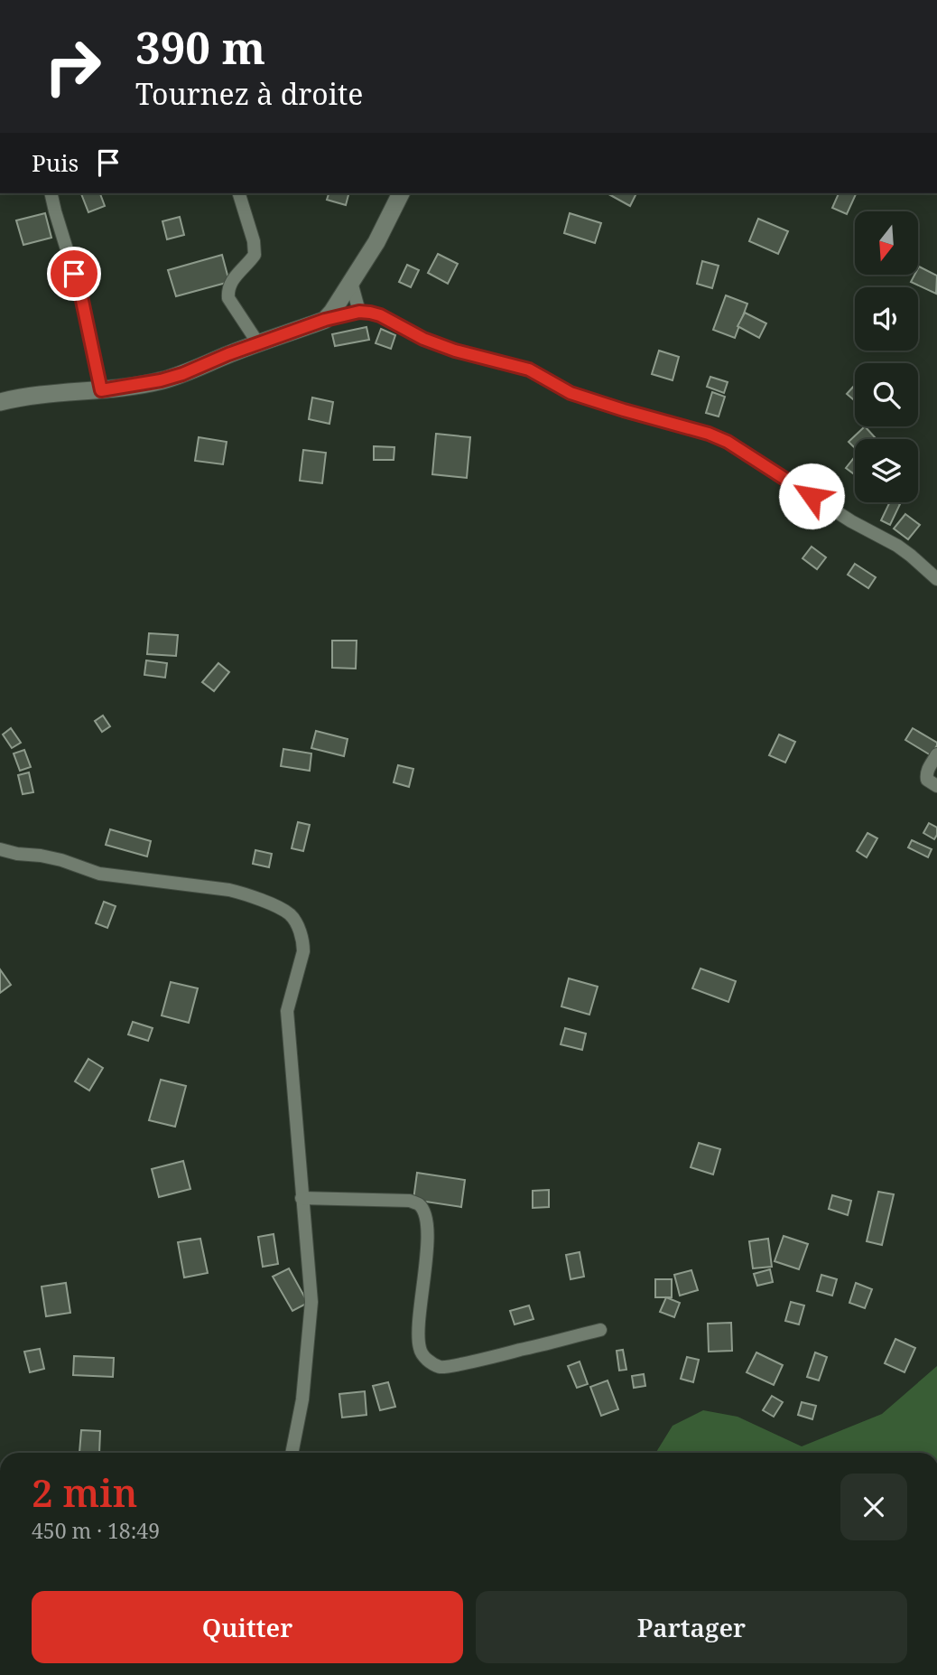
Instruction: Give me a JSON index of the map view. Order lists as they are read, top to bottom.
{
  "north": "bottom",
  "page": {
    "turn": ["390 m", "Tournez à droite"],
    "then": "Puis",
    "heading": ["2 min", "450 m · 18:49"],
    "buttons": ["Quitter", "Partager"]
  }
}
